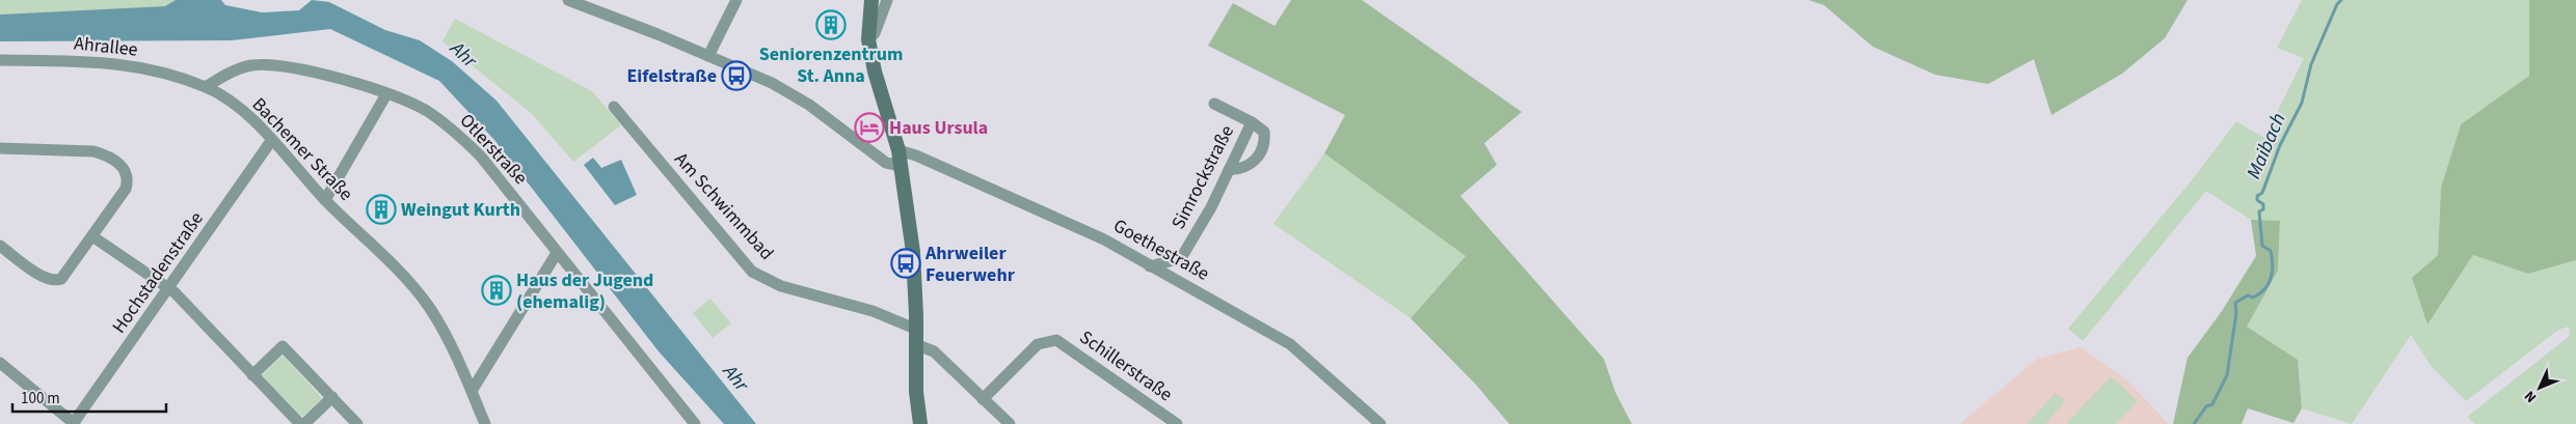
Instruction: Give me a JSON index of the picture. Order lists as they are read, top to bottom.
{
  "streets": {
    "street": [
      "Ahrallee",
      "Bachemer Straße",
      "Otlerstraße",
      "Simrockstraße",
      "Am Schwimmbad",
      "Goethestraße",
      "Hochstadenstraße",
      "Schillerstraße"
    ]
  },
  "crossings": [
    ["Ahrallee", "Bachemer Straße"],
    ["Ahrallee", "Otlerstraße"],
    ["Bachemer Straße", "Otlerstraße"],
    ["Bachemer Straße", "Hochstadenstraße"],
    ["Simrockstraße", "Goethestraße"]
  ],
  "water": ["Ahr", "Maibach"],
  "places": {
    "building": ["Seniorenzentrum St. Anna", "Weingut Kurth", "Haus der Jugend (ehemalig)"],
    "bus stop": ["Eifelstraße", "Ahrweiler Feuerwehr"],
    "hotel": ["Haus Ursula"]
  },
  "scale_bar": "100 m",
  "north": "bottom left"
}
